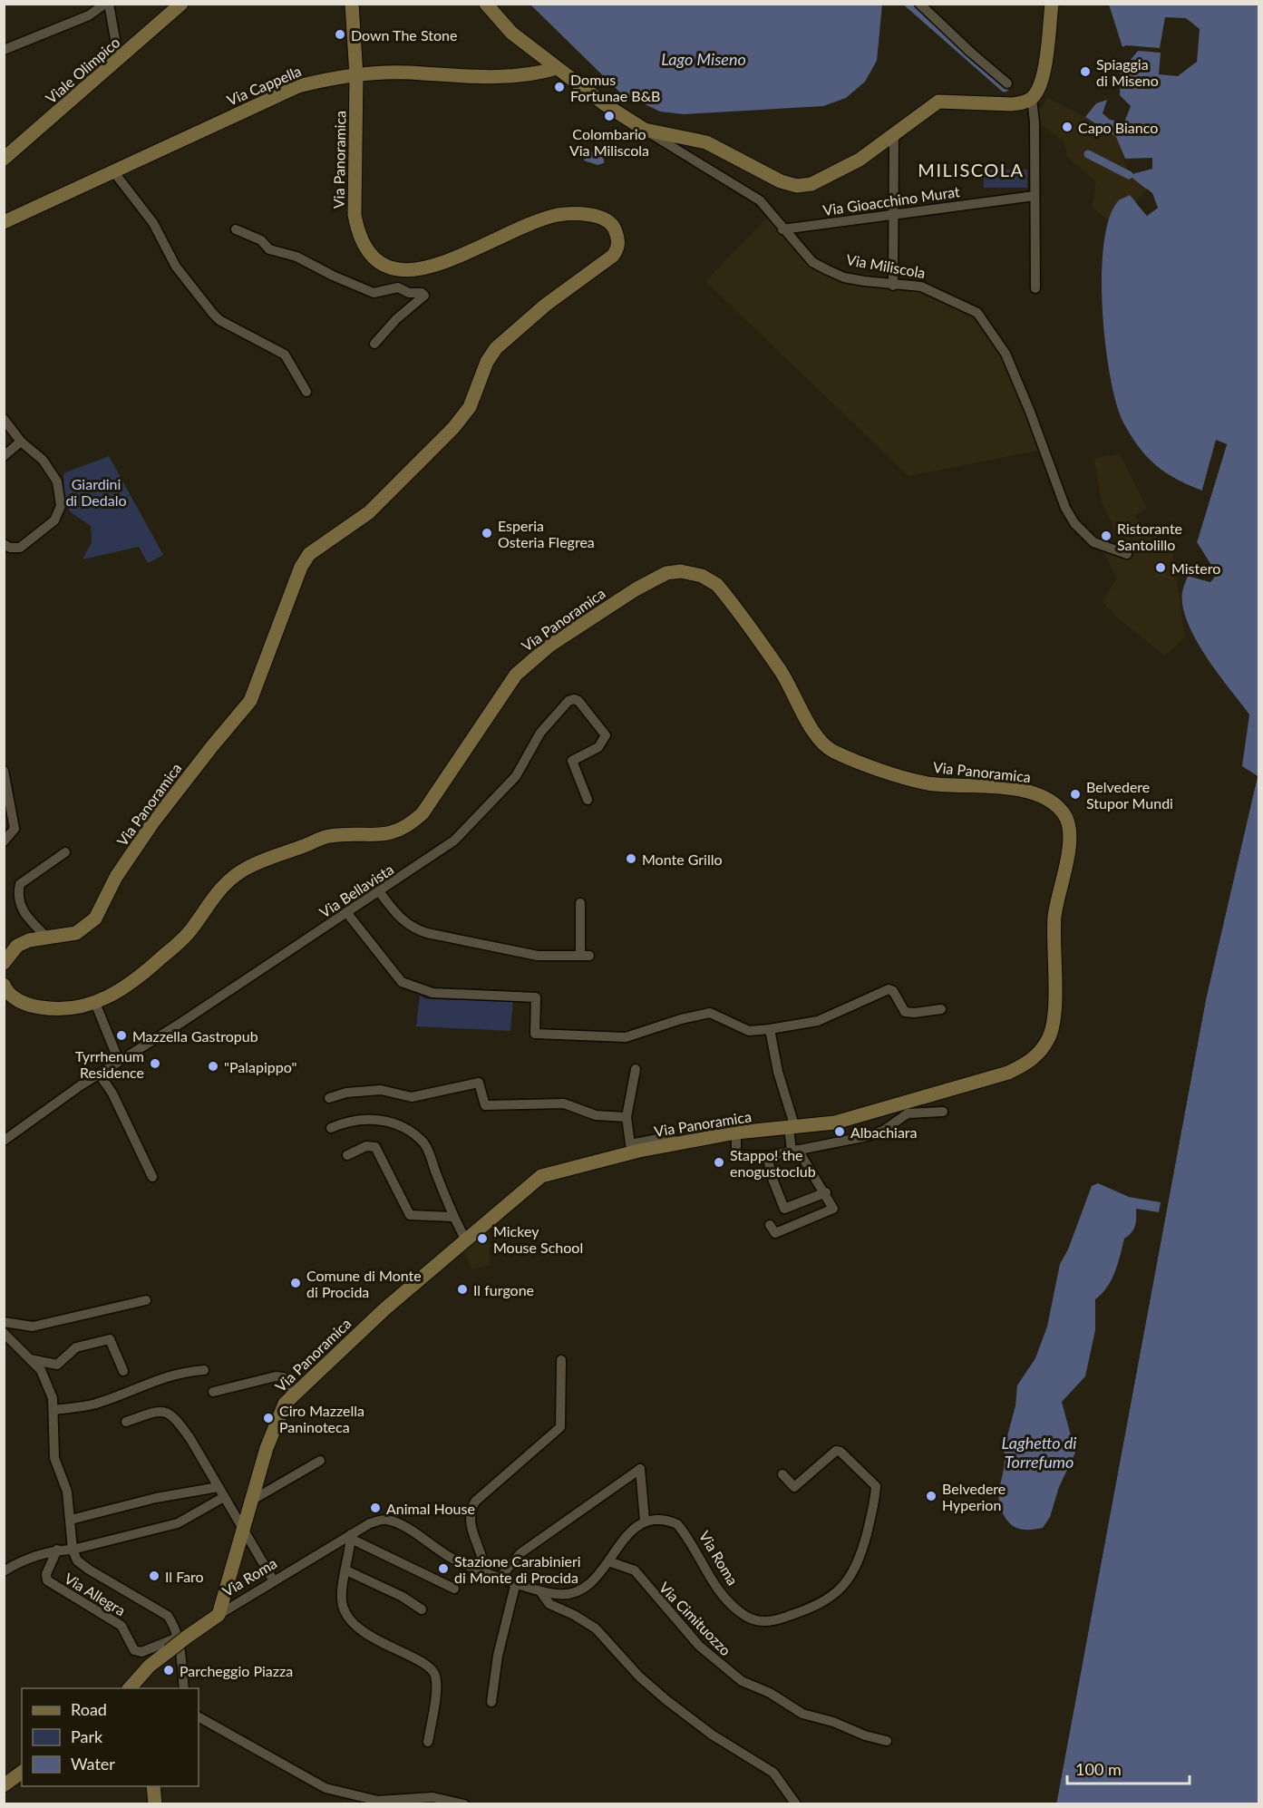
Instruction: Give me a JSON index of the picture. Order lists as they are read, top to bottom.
{
  "streets": {
    "street": [
      "Viale Olimpico",
      "Via Cappella",
      "Via Panoramica",
      "Via Gioacchino Murat",
      "Via Miliscola",
      "Via Bellavista",
      "Via Roma",
      "Via Allegra",
      "Via Cimituozzo"
    ]
  },
  "crossings": [
    ["Via Cappella", "Via Panoramica"],
    ["Via Cappella", "Via Miliscola"],
    ["Via Panoramica", "Via Roma"],
    ["Via Gioacchino Murat", "Via Miliscola"],
    ["Via Roma", "Via Allegra"],
    ["Via Roma", "Via Cimituozzo"]
  ],
  "districts": ["MILISCOLA"],
  "water": ["Lago Miseno", "Laghetto di Torrefumo"],
  "parks": ["Giardini di Dedalo"],
  "places": [
    "Down The Stone",
    "Spiaggia di Miseno",
    "Domus Fortunae B&B",
    "Colombario Via Miliscola",
    "Capo Bianco",
    "Esperia Osteria Flegrea",
    "Ristorante Santolillo",
    "Mistero",
    "Belvedere Stupor Mundi",
    "Monte Grillo",
    "Mazzella Gastropub",
    "Tyrrhenum Residence",
    "\"Palapippo\"",
    "Albachiara",
    "Stappo! the enogustoclub",
    "Mickey Mouse School",
    "Comune di Monte di Procida",
    "Il furgone",
    "Ciro Mazzella Paninoteca",
    "Belvedere Hyperion",
    "Animal House",
    "Stazione Carabinieri di Monte di Procida",
    "Il Faro",
    "Parcheggio Piazza"
  ],
  "legend": ["Road", "Park", "Water"],
  "scale_bar": "100 m"
}
